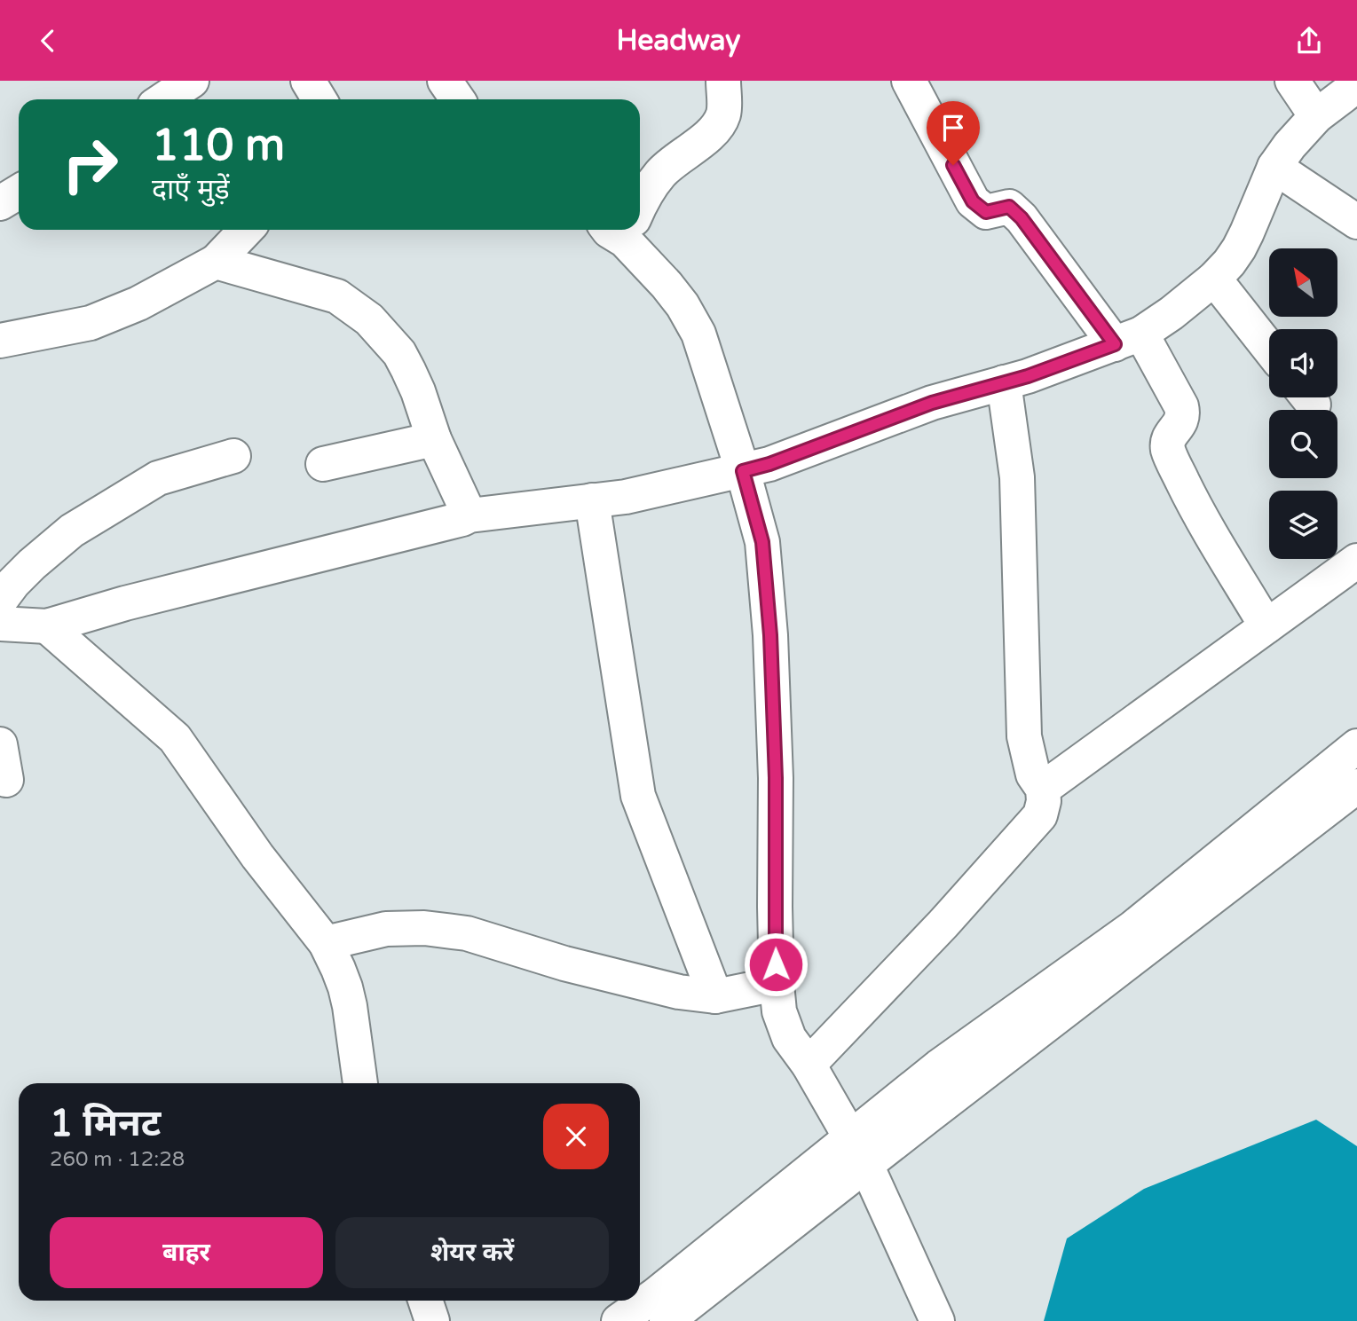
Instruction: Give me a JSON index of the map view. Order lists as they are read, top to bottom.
{
  "north": "top left",
  "page": {
    "header": "Headway",
    "turn": ["110 m", "दाएँ मुड़ें"],
    "heading": ["1 मिनट", "260 m · 12:28"],
    "buttons": ["बाहर", "शेयर करें"]
  }
}
